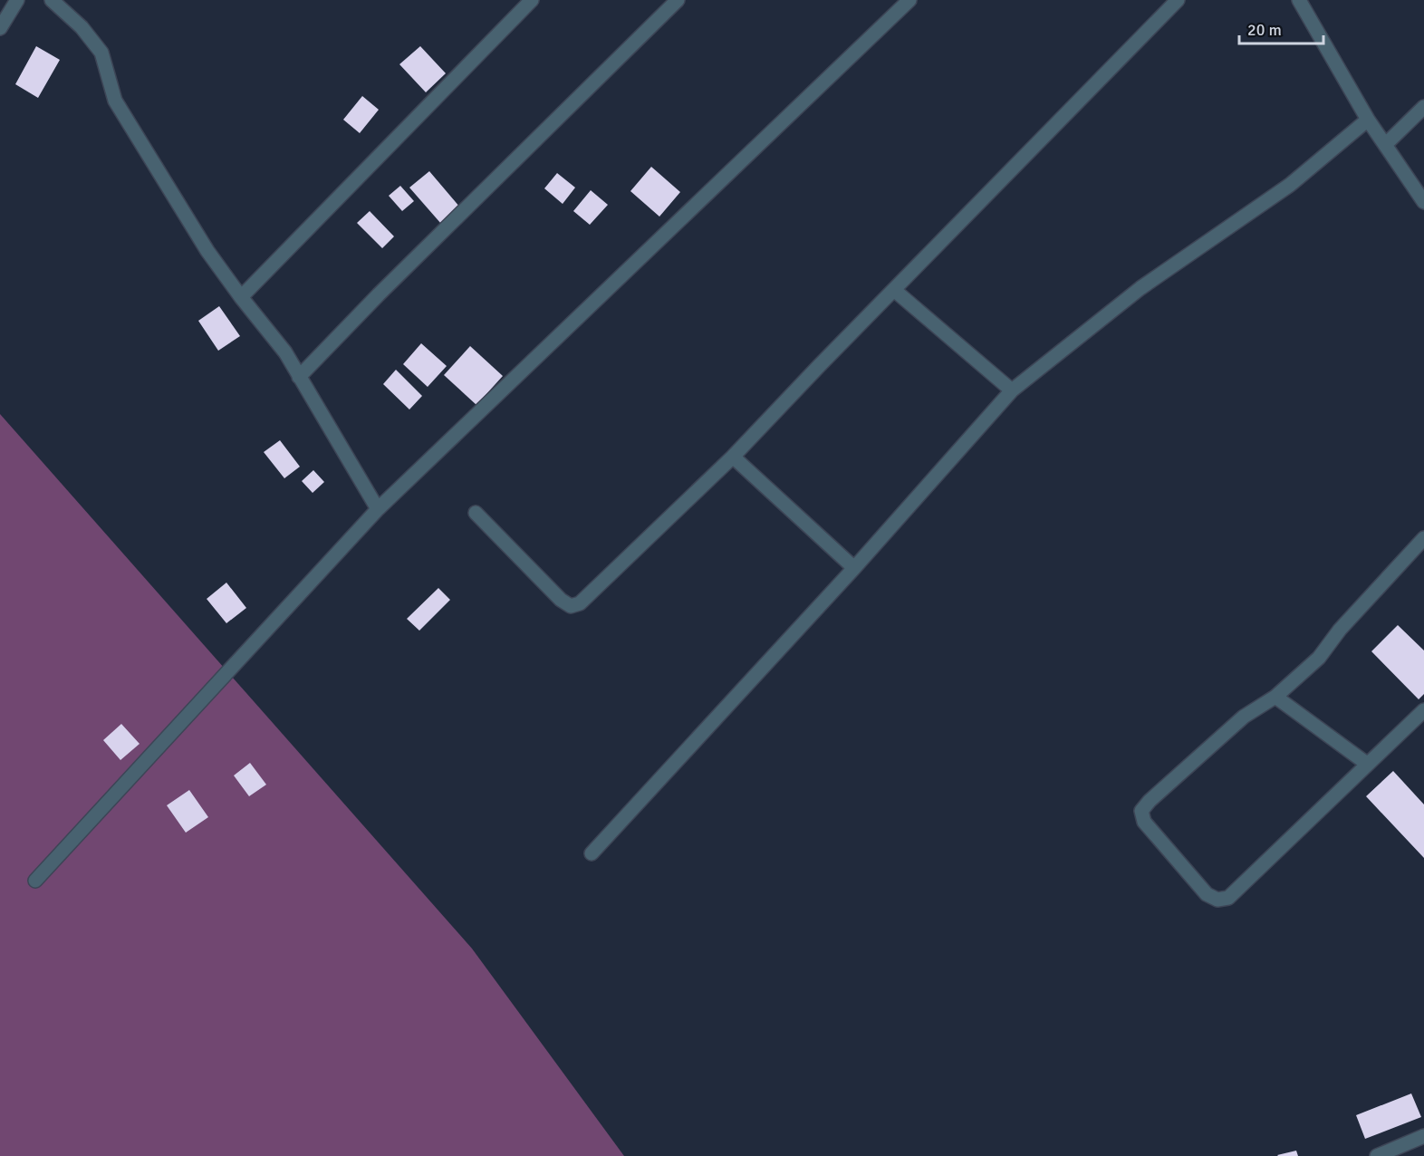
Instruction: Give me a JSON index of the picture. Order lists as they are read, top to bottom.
{
  "scale_bar": "20 m"
}
